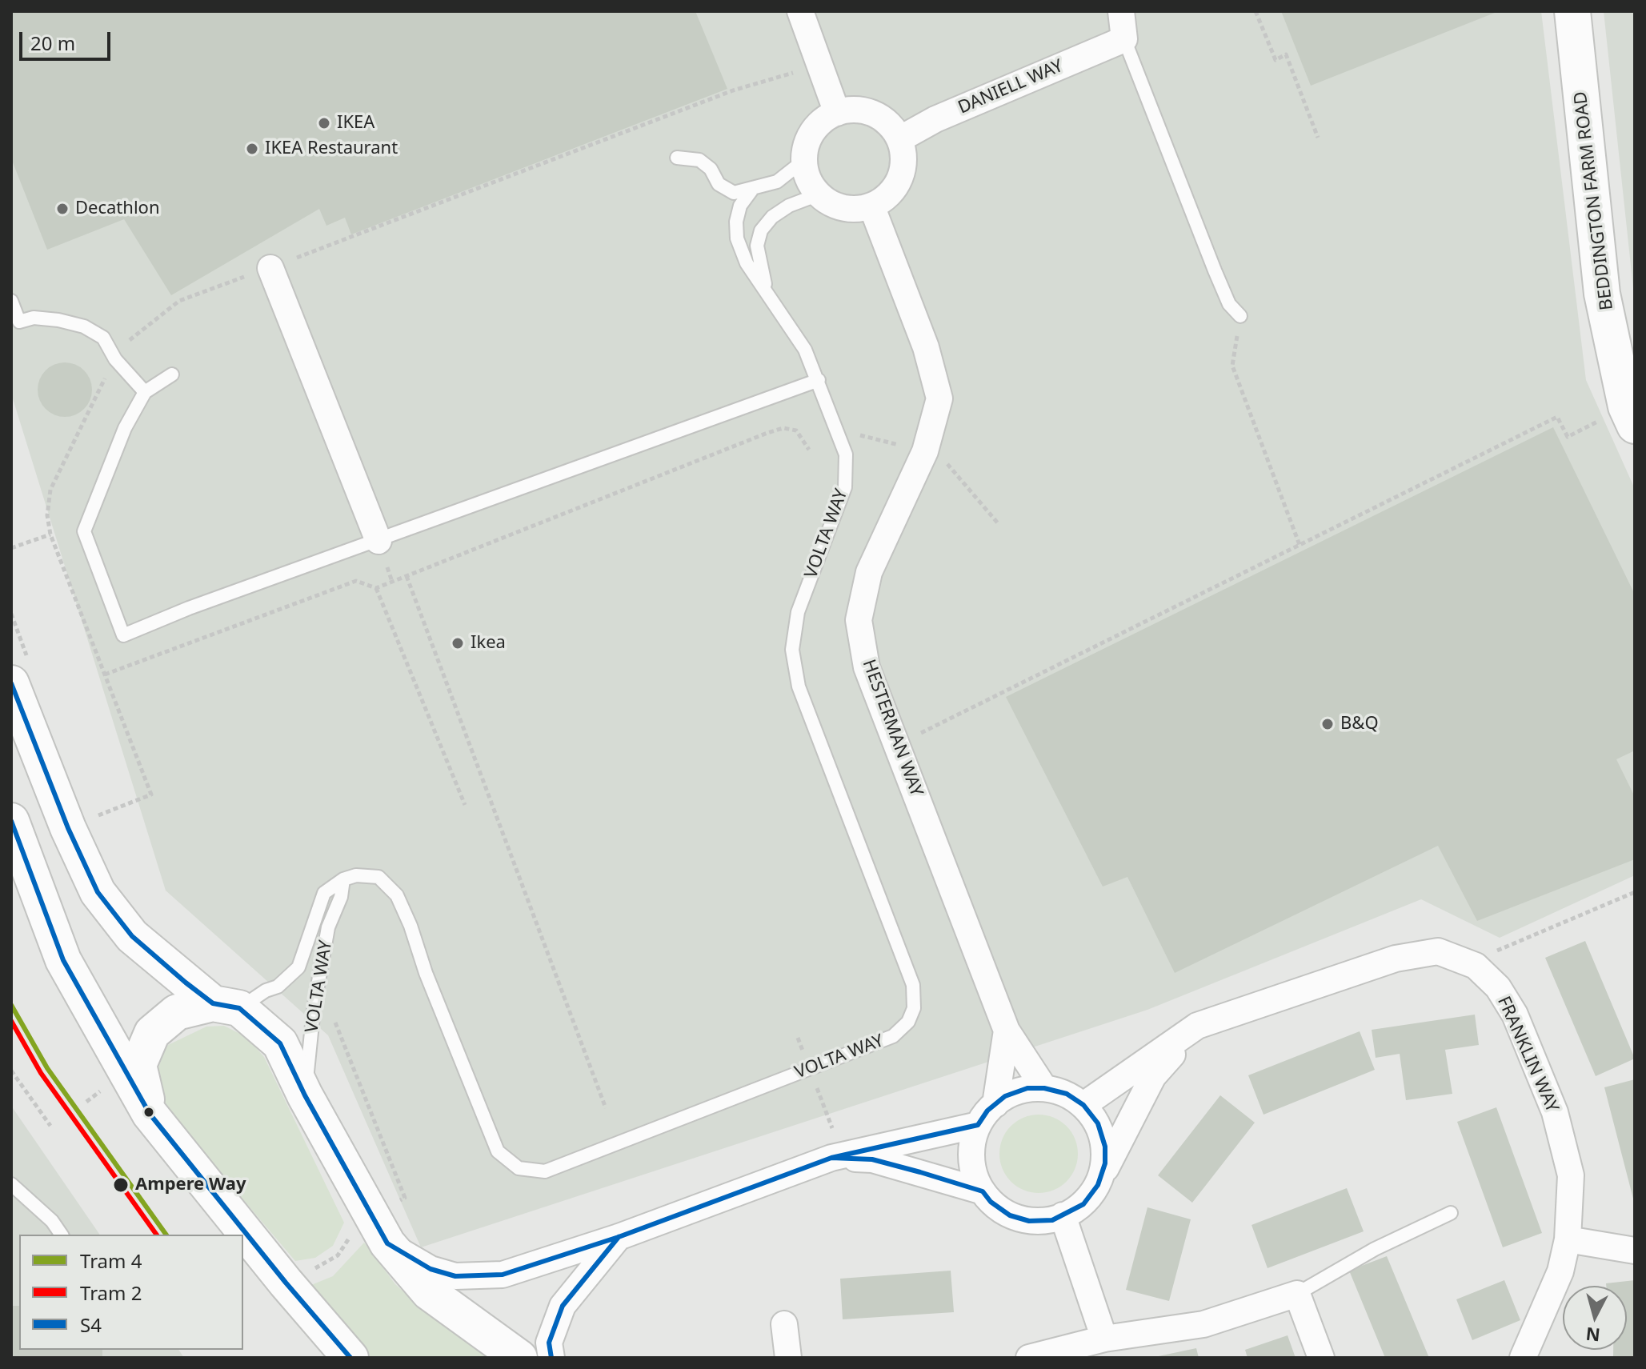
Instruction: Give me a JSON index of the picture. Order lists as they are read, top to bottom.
{
  "streets": {
    "street": [
      "DANIELL WAY",
      "BEDDINGTON FARM ROAD",
      "HESTERMAN WAY",
      "FRANKLIN WAY"
    ],
    "lane": ["VOLTA WAY"]
  },
  "crossings": [
    ["DANIELL WAY", "VOLTA WAY"],
    ["DANIELL WAY", "HESTERMAN WAY"],
    ["VOLTA WAY", "HESTERMAN WAY"],
    ["HESTERMAN WAY", "FRANKLIN WAY"]
  ],
  "places": [
    "IKEA",
    "IKEA Restaurant",
    "Decathlon",
    "Ikea",
    "B&Q",
    "Ampere Way"
  ],
  "lines": ["transit line S4", "tram line 4", "tram line 2"],
  "legend": ["Tram 4", "Tram 2", "S4"],
  "scale_bar": "20 m",
  "north": "bottom"
}
